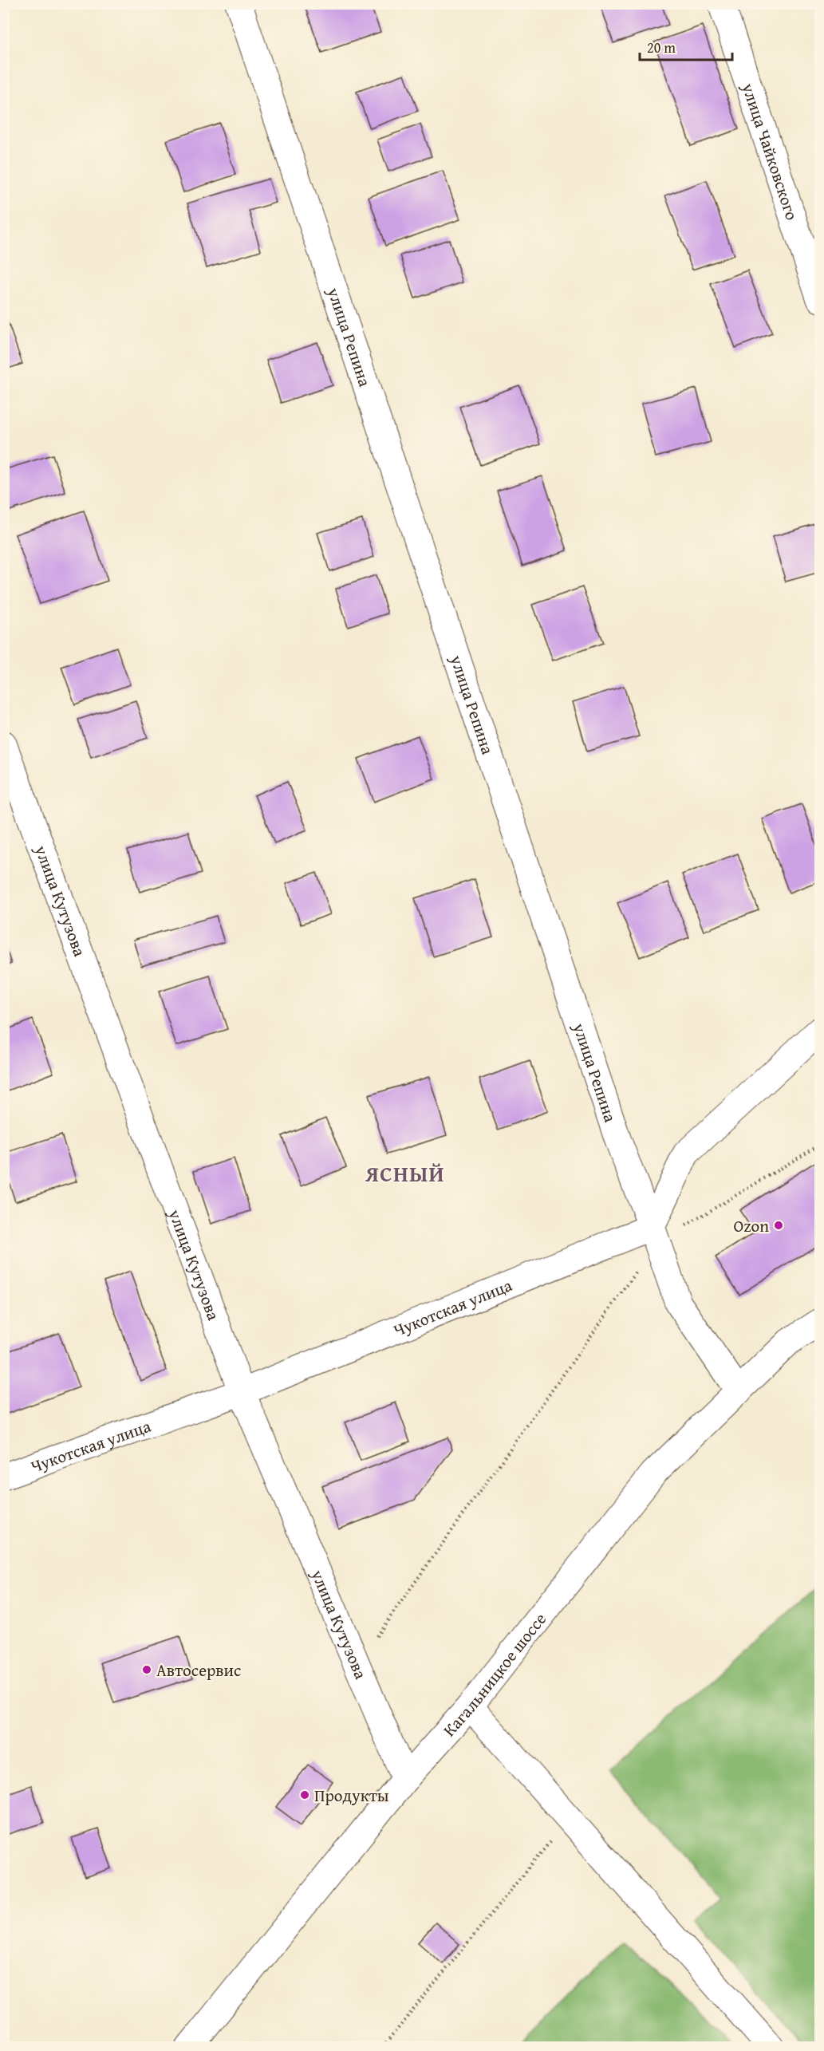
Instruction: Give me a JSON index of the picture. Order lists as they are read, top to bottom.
{
  "streets": {
    "street": [
      "улица Чайковского",
      "улица Репина",
      "улица Кутузова",
      "Чукотская улица",
      "Кагальницкое шоссе"
    ]
  },
  "crossings": [
    ["улица Репина", "Чукотская улица"],
    ["улица Репина", "Кагальницкое шоссе"],
    ["улица Кутузова", "Чукотская улица"],
    ["улица Кутузова", "Кагальницкое шоссе"]
  ],
  "districts": ["ЯСНЫЙ"],
  "places": ["Ozon", "Автосервис", "Продукты"],
  "scale_bar": "20 m"
}
